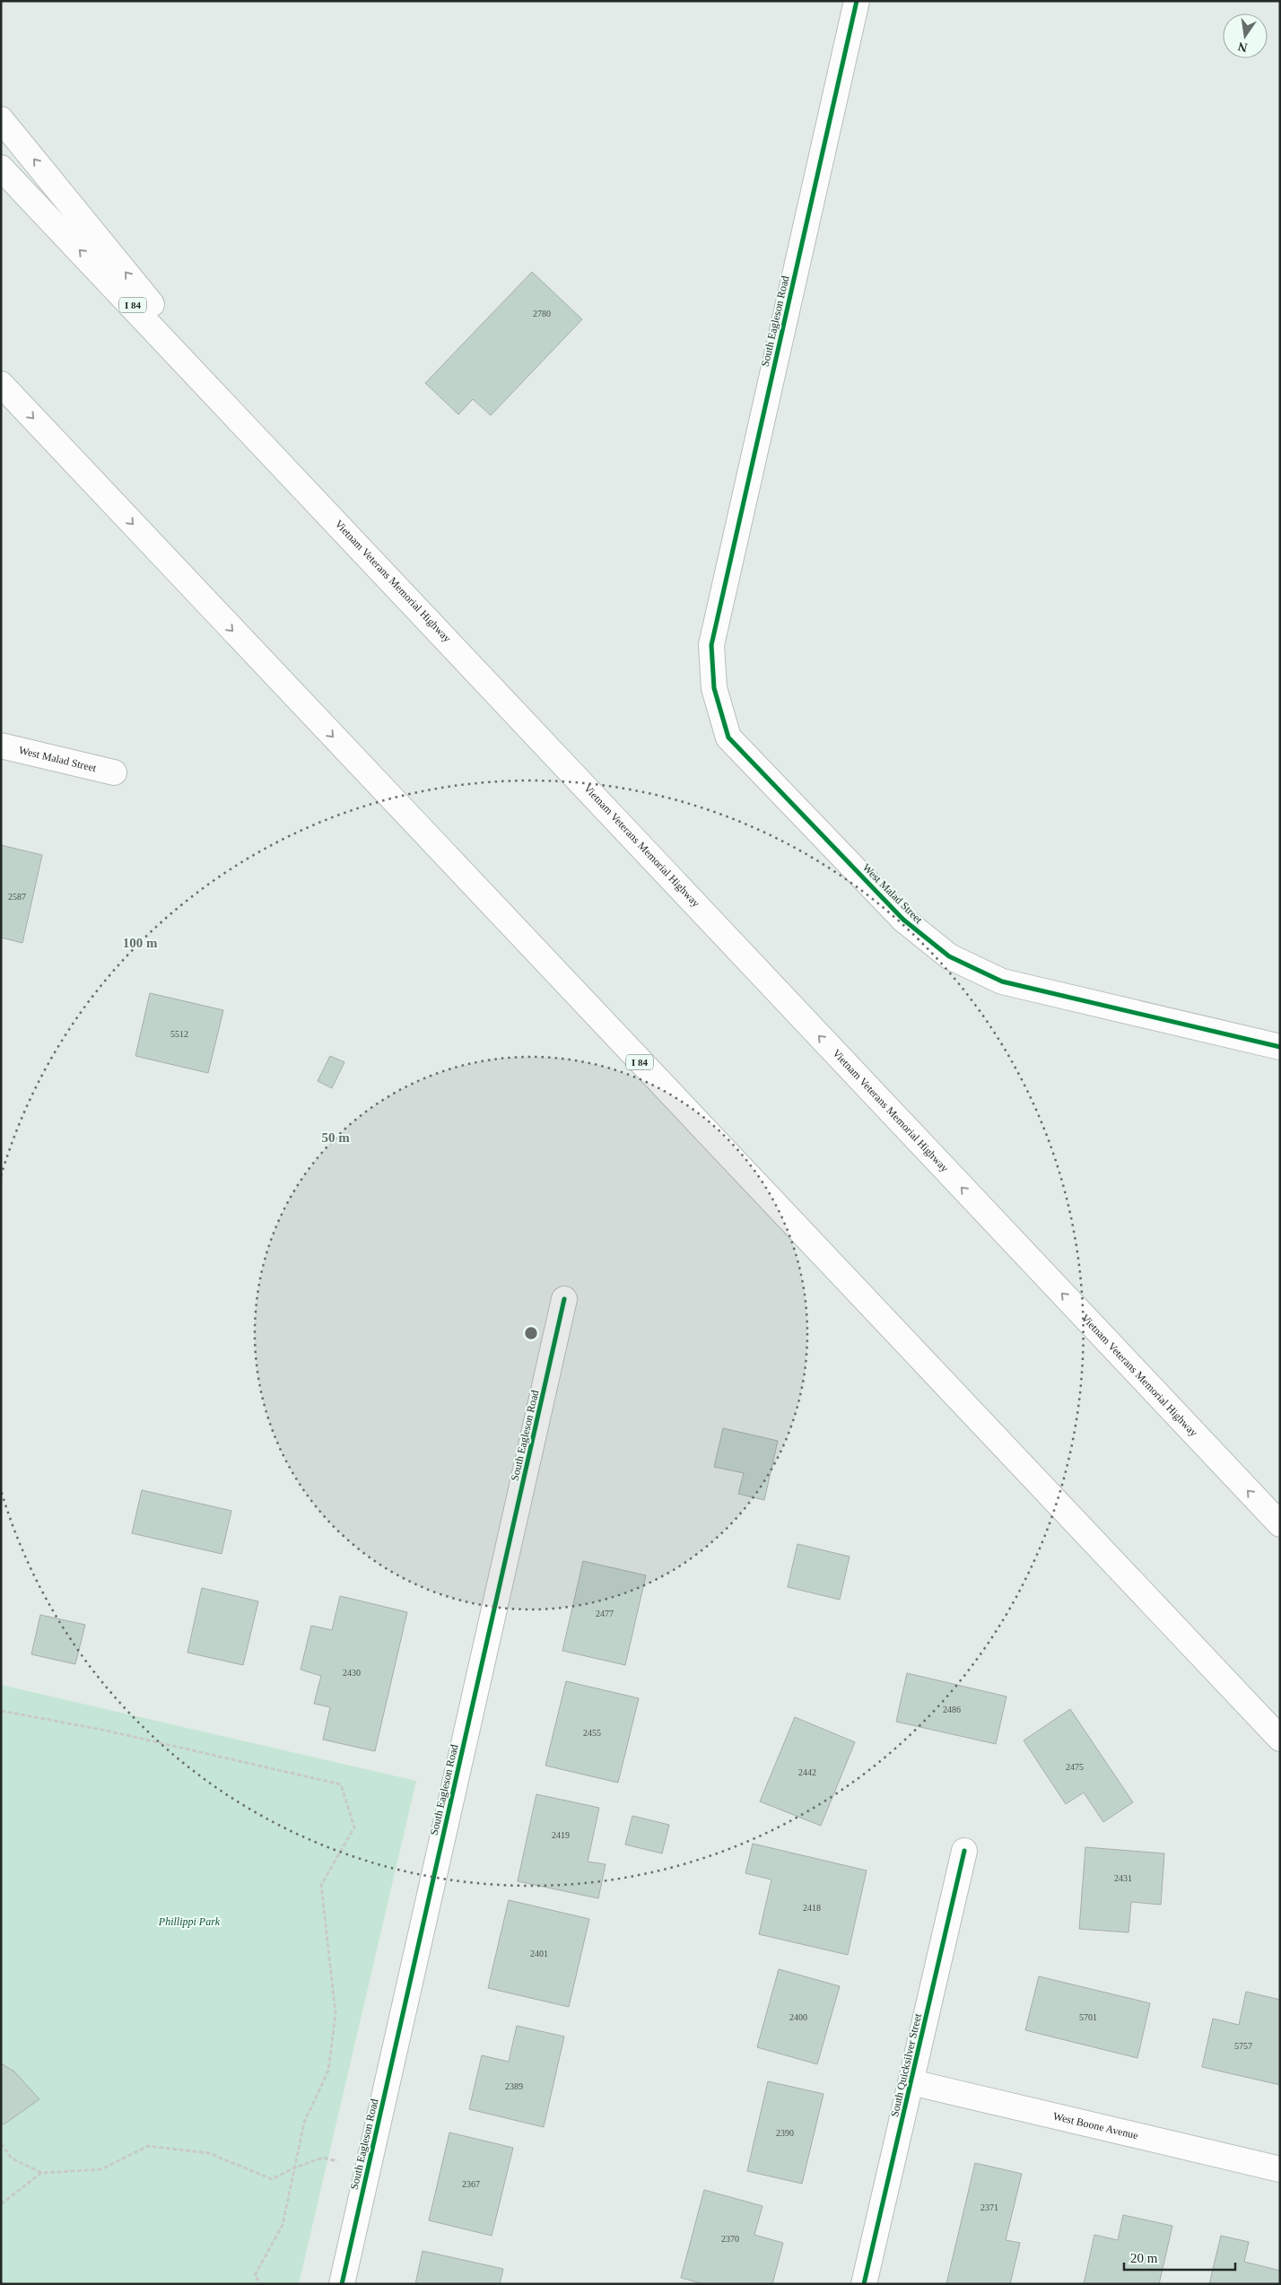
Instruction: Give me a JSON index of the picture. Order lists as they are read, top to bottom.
{
  "streets": {
    "main road": [
      "I 84",
      "South Eagleson Road",
      "Vietnam Veterans Memorial Highway",
      "West Malad Street",
      "South Quicksilver Street",
      "West Boone Avenue"
    ]
  },
  "crossings": [
    ["South Eagleson Road", "West Malad Street"],
    ["South Quicksilver Street", "West Boone Avenue"]
  ],
  "parks": ["Phillippi Park"],
  "house_numbers": [
    "2780",
    "2587",
    "5512",
    "2477",
    "2430",
    "2486",
    "2455",
    "2475",
    "2442",
    "2419",
    "2431",
    "2418",
    "2401",
    "2400",
    "5701",
    "5757",
    "2389",
    "2390",
    "2367",
    "2371",
    "2370"
  ],
  "scale_bar": "20 m",
  "north": "bottom",
  "rings": ["100 m", "50 m"]
}
